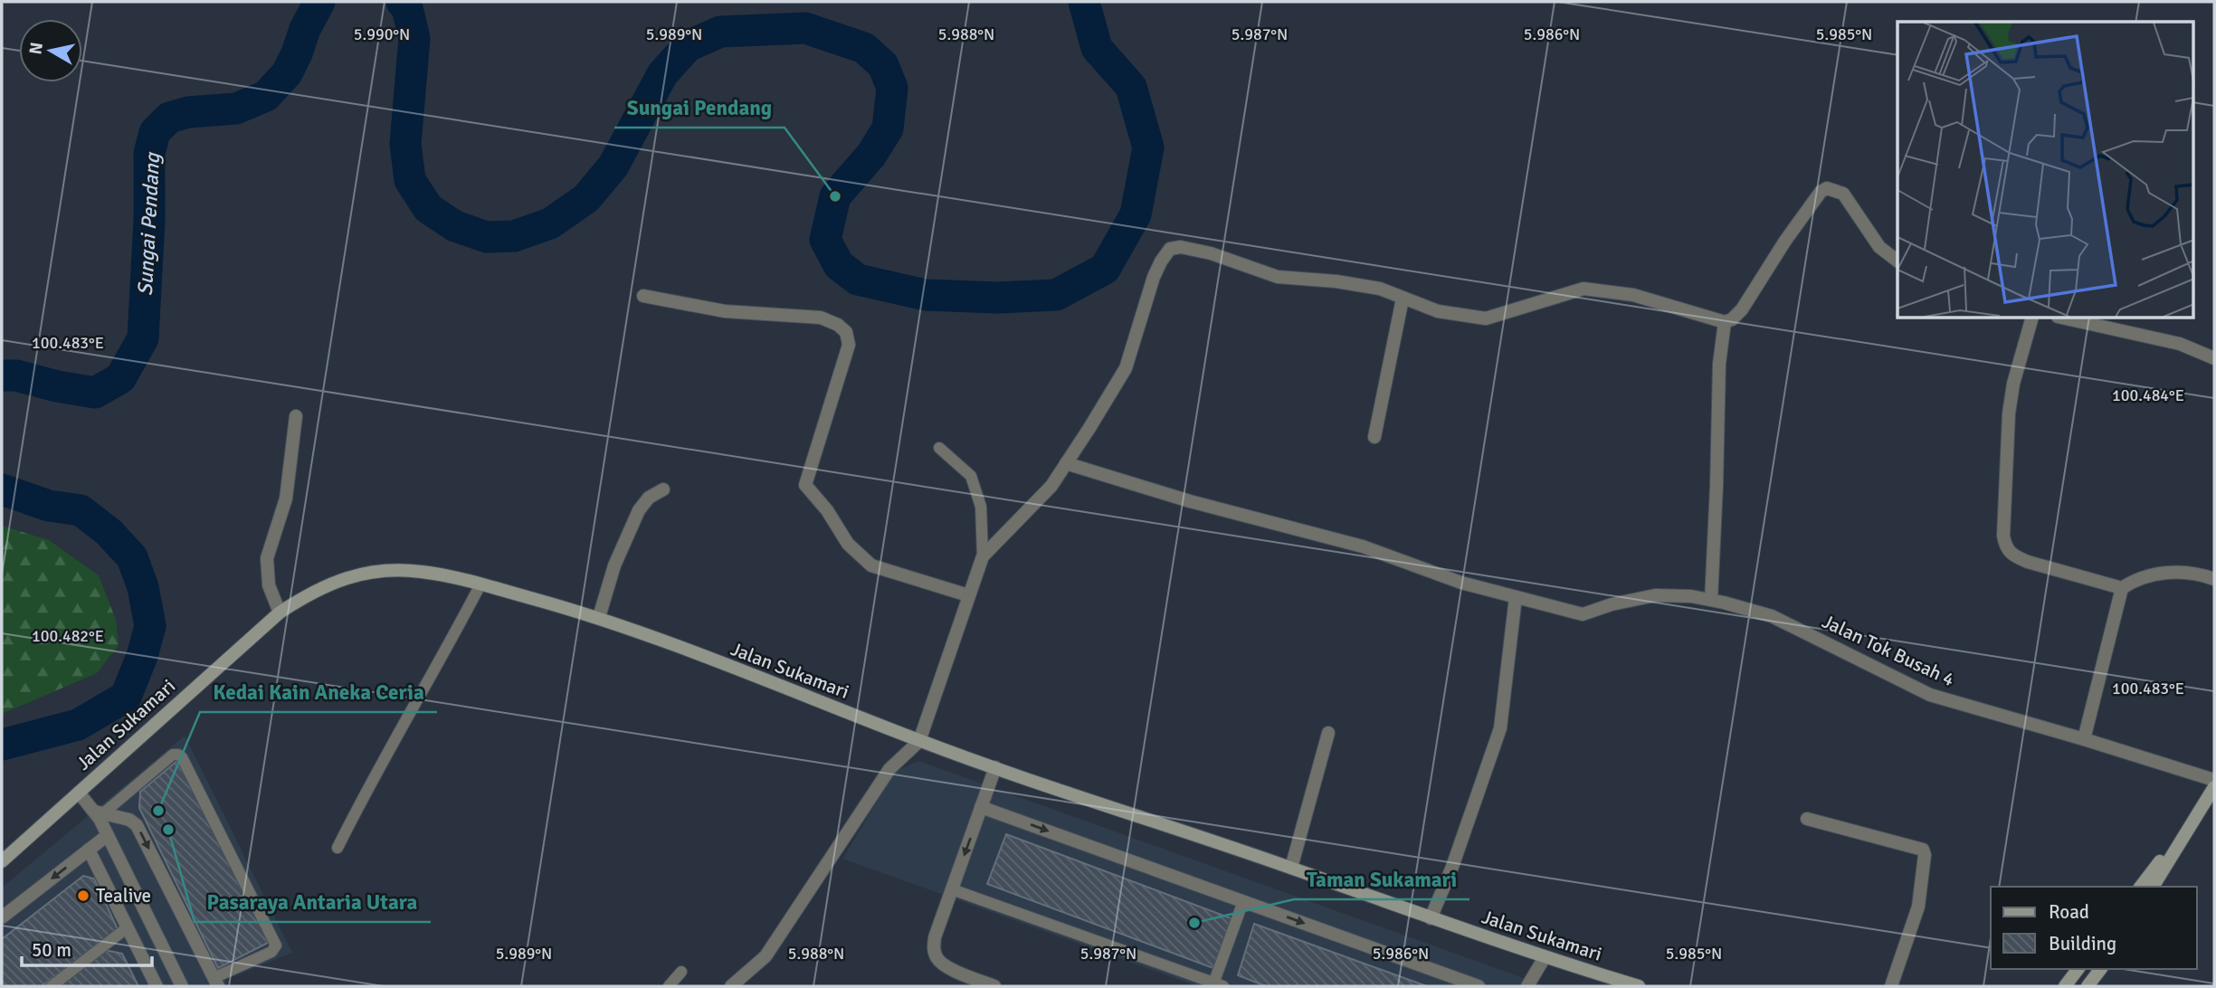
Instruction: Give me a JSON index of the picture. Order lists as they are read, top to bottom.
{
  "streets": {
    "street": ["Jalan Tok Busah 4", "Jalan Sukamari"]
  },
  "water": ["Sungai Pendang"],
  "places": [
    "Sungai Pendang",
    "Kedai Kain Aneka Ceria",
    "Pasaraya Antaria Utara",
    "Tealive",
    "Taman Sukamari"
  ],
  "legend": ["Road", "Building"],
  "scale_bar": "50 m",
  "north": "left",
  "coordinates": [
    "5.990°N",
    "5.989°N",
    "5.988°N",
    "5.987°N",
    "5.986°N",
    "5.985°N",
    "100.483°E",
    "100.484°E",
    "100.482°E"
  ]
}
